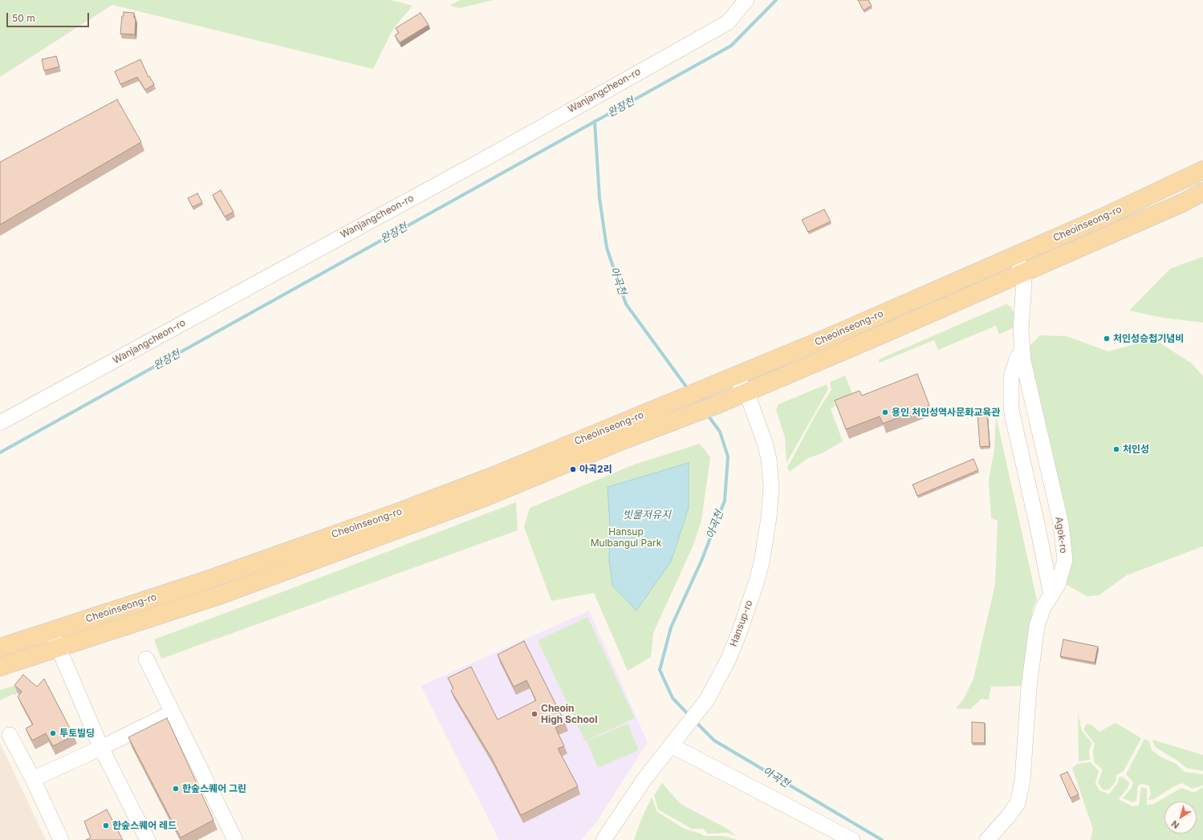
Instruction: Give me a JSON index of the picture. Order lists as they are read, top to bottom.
{
  "streets": {
    "main road": ["Cheoinseong-ro"],
    "street": ["Wanjangcheon-ro", "Agok-ro", "Hansup-ro"]
  },
  "crossings": [
    ["Cheoinseong-ro", "Agok-ro"],
    ["Cheoinseong-ro", "Hansup-ro"]
  ],
  "water": ["완장천", "아곡천", "빗물저유지"],
  "parks": ["Hansup Mulbangul Park"],
  "places": [
    "처인성승첩기념비",
    "용인 처인성역사문화교육관",
    "처인성",
    "아곡2리",
    "Cheoin High School",
    "투토빌딩",
    "한숲스퀘어 그린",
    "한숲스퀘어 레드"
  ],
  "scale_bar": "50 m",
  "north": "bottom left"
}
